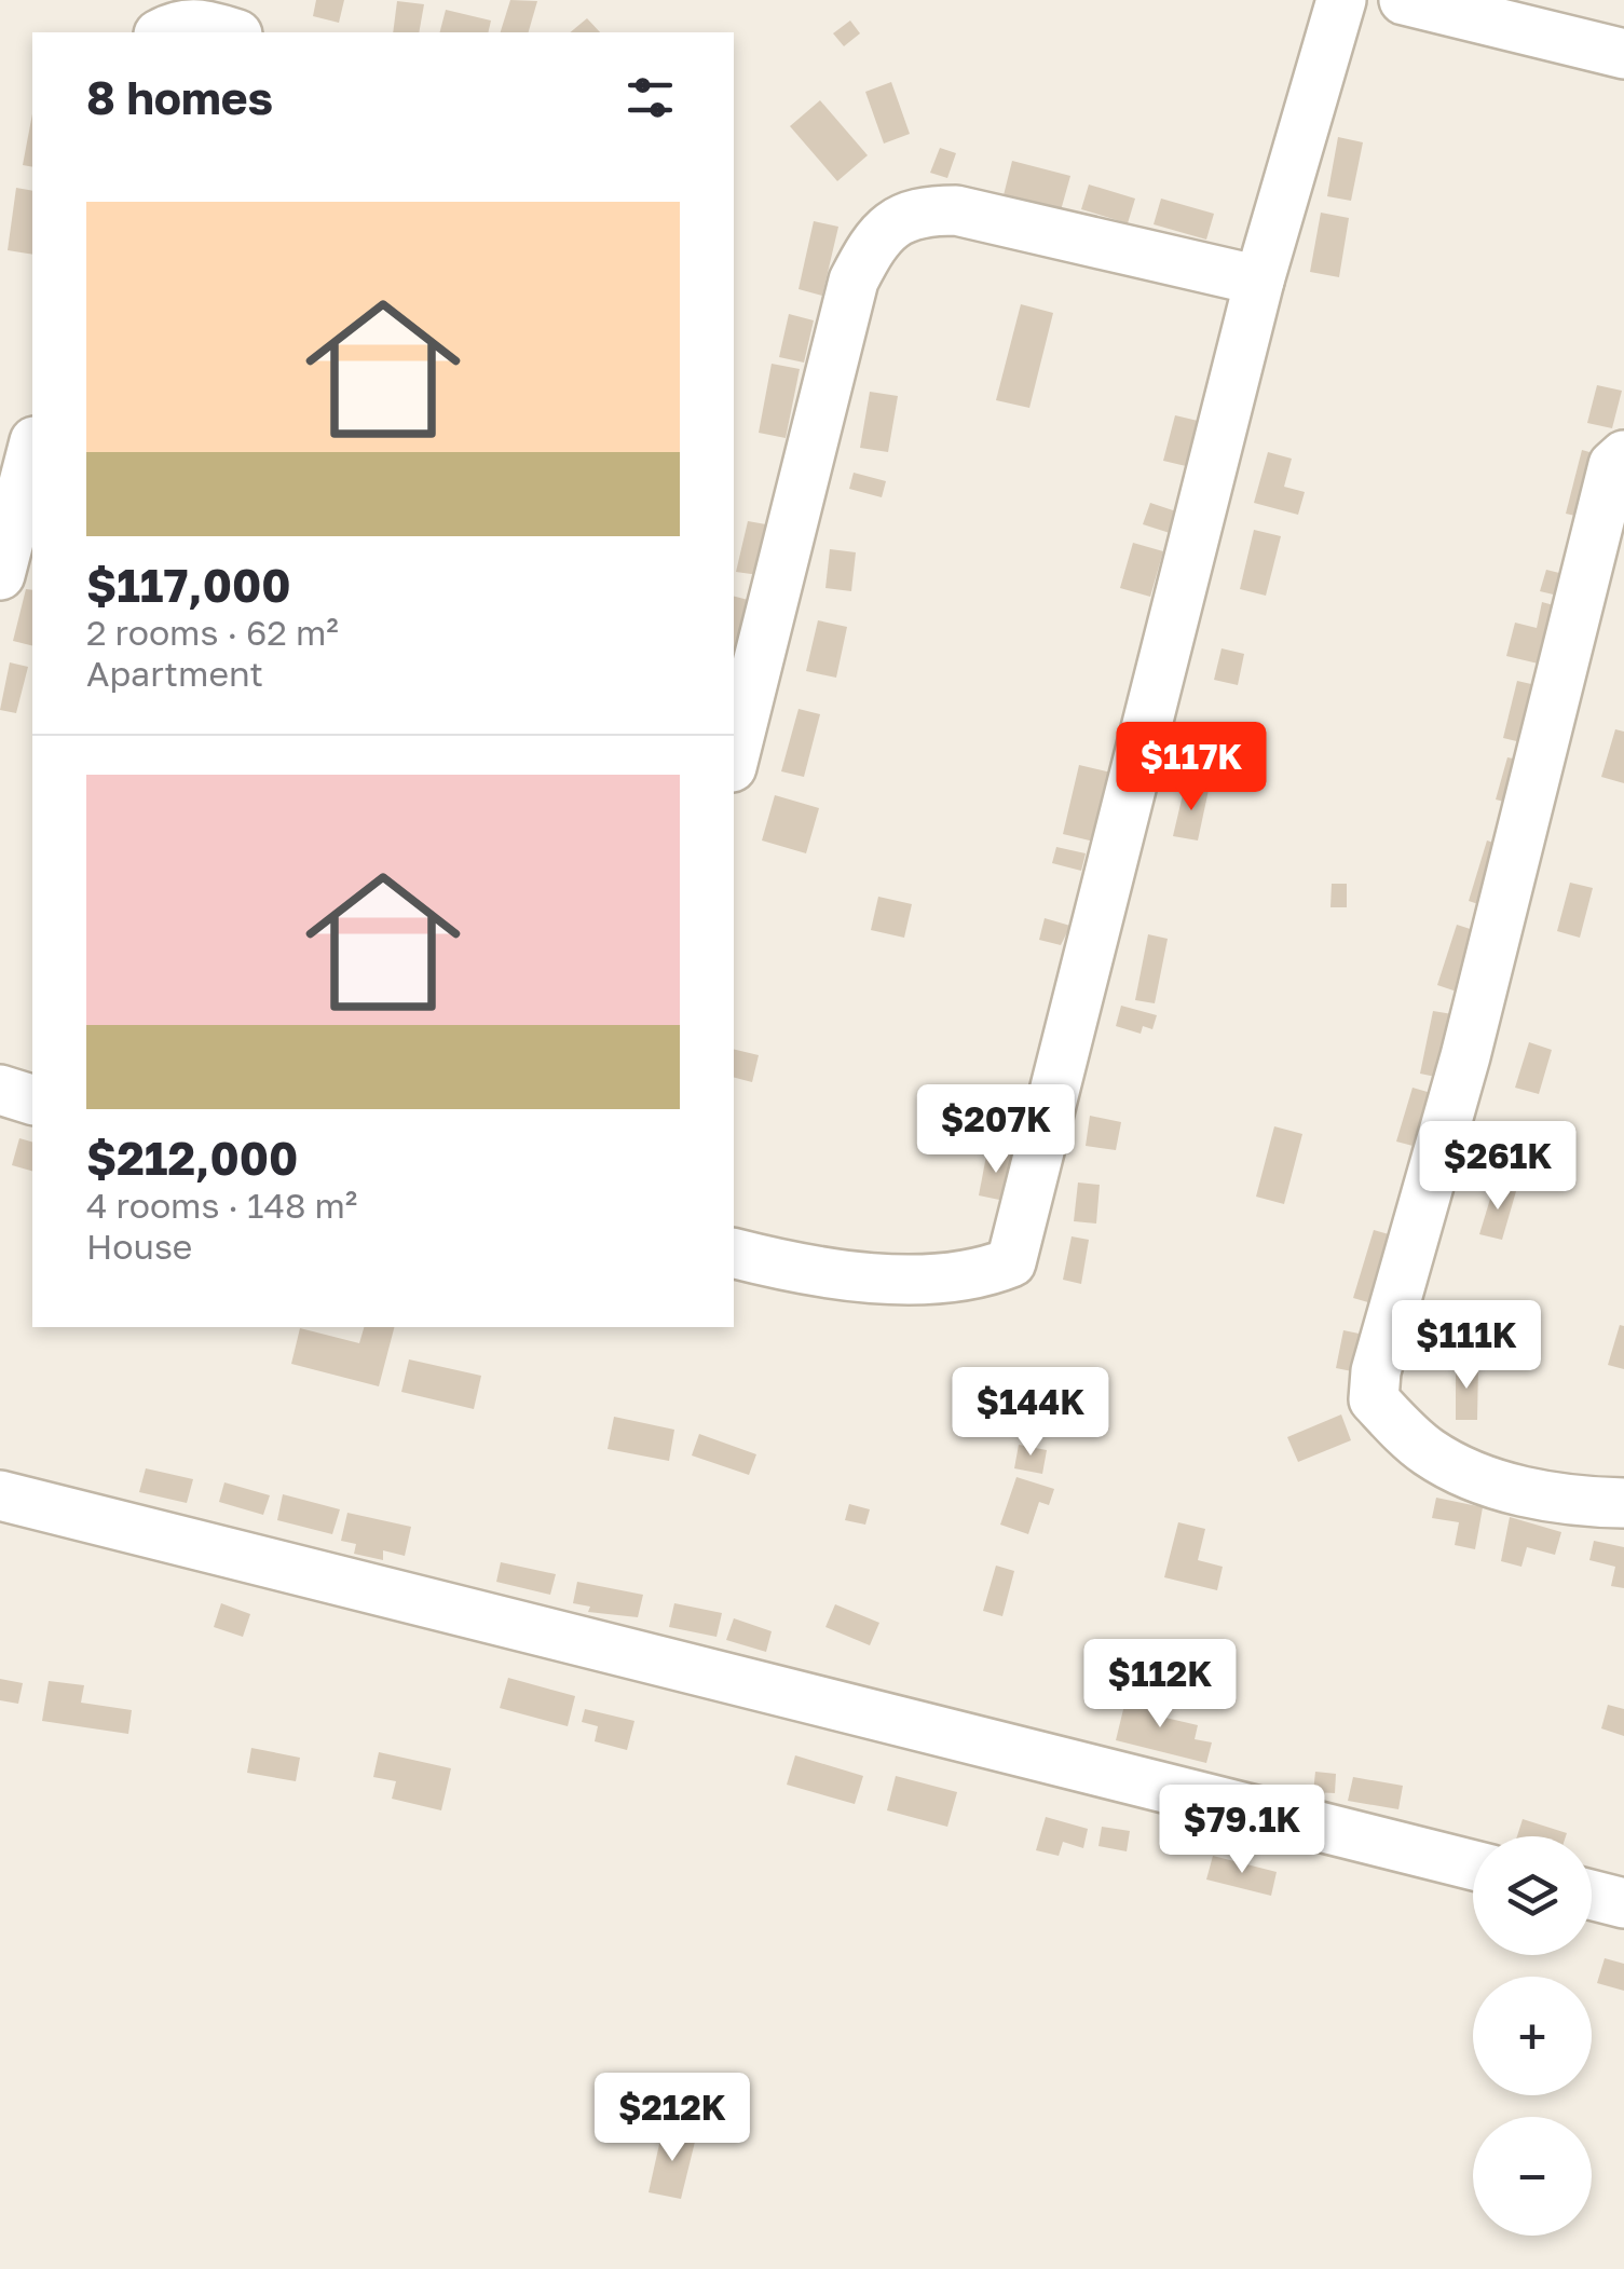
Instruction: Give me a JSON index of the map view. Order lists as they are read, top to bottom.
{
  "page": {
    "heading": "8 homes",
    "list": [
      {
        "name": "$117,000",
        "note": "2 rooms · 62 m² · Apartment"
      },
      {
        "name": "$212,000",
        "note": "4 rooms · 148 m² · House"
      }
    ],
    "price": [
      "$117K",
      "$207K",
      "$261K",
      "$111K",
      "$144K",
      "$112K",
      "$79.1K",
      "$212K"
    ],
    "map_buttons": ["+", "−"]
  }
}
